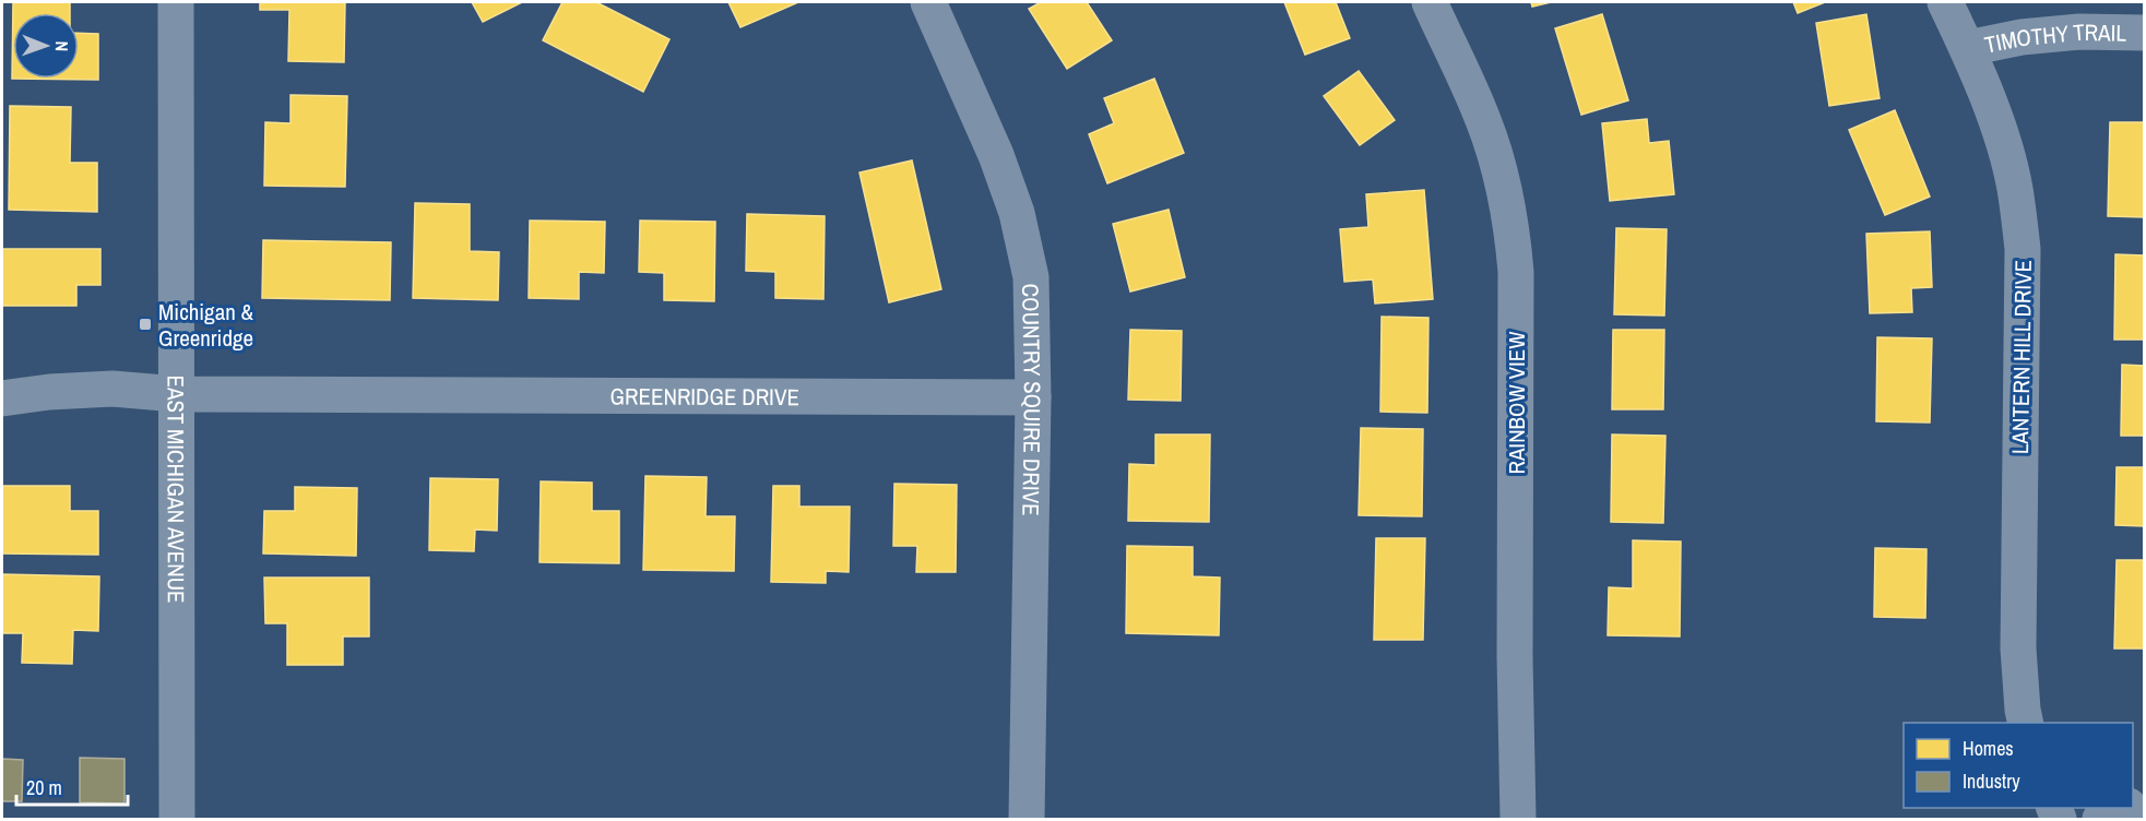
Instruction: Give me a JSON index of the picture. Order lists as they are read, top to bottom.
{
  "streets": {
    "street": [
      "TIMOTHY TRAIL",
      "LANTERN HILL DRIVE",
      "GREENRIDGE DRIVE",
      "COUNTRY SQUIRE DRIVE",
      "RAINBOW VIEW",
      "EAST MICHIGAN AVENUE"
    ]
  },
  "crossings": [
    ["TIMOTHY TRAIL", "LANTERN HILL DRIVE"],
    ["GREENRIDGE DRIVE", "COUNTRY SQUIRE DRIVE"],
    ["GREENRIDGE DRIVE", "EAST MICHIGAN AVENUE"]
  ],
  "places": {
    "transit": ["Michigan & Greenridge"]
  },
  "legend": ["Homes", "Industry"],
  "scale_bar": "20 m",
  "north": "right"
}
